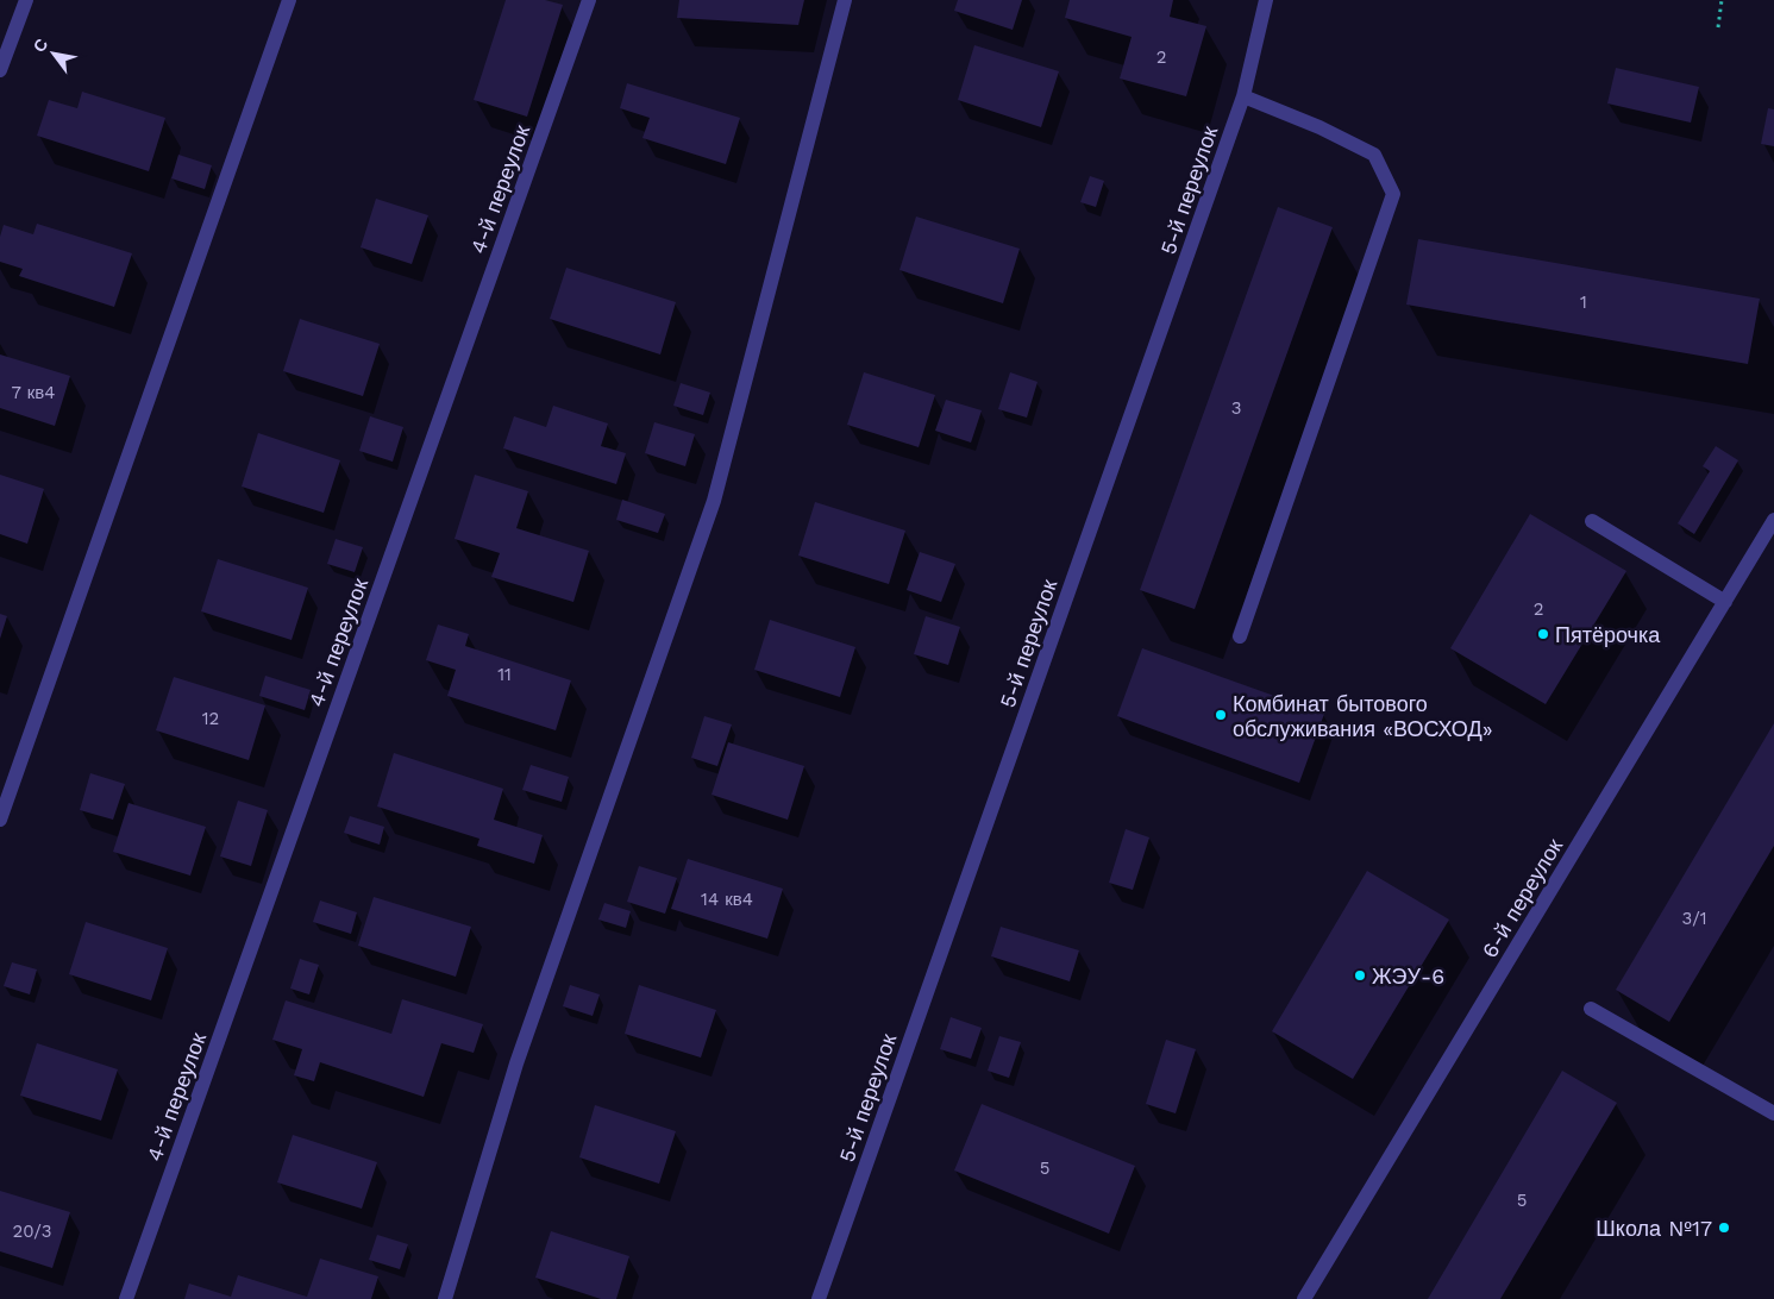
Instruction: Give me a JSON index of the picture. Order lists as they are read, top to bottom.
{
  "streets": {
    "street": ["4-й переулок", "5-й переулок", "6-й переулок"]
  },
  "places": [
    "Пятёрочка",
    "Комбинат бытового обслуживания «ВОСХОД»",
    "ЖЭУ-6",
    "Школа №17"
  ],
  "house_numbers": [
    "2",
    "1",
    "7 кв4",
    "3",
    "2",
    "11",
    "12",
    "14 кв4",
    "3/1",
    "5",
    "5",
    "20/3"
  ],
  "north": "top left"
}
